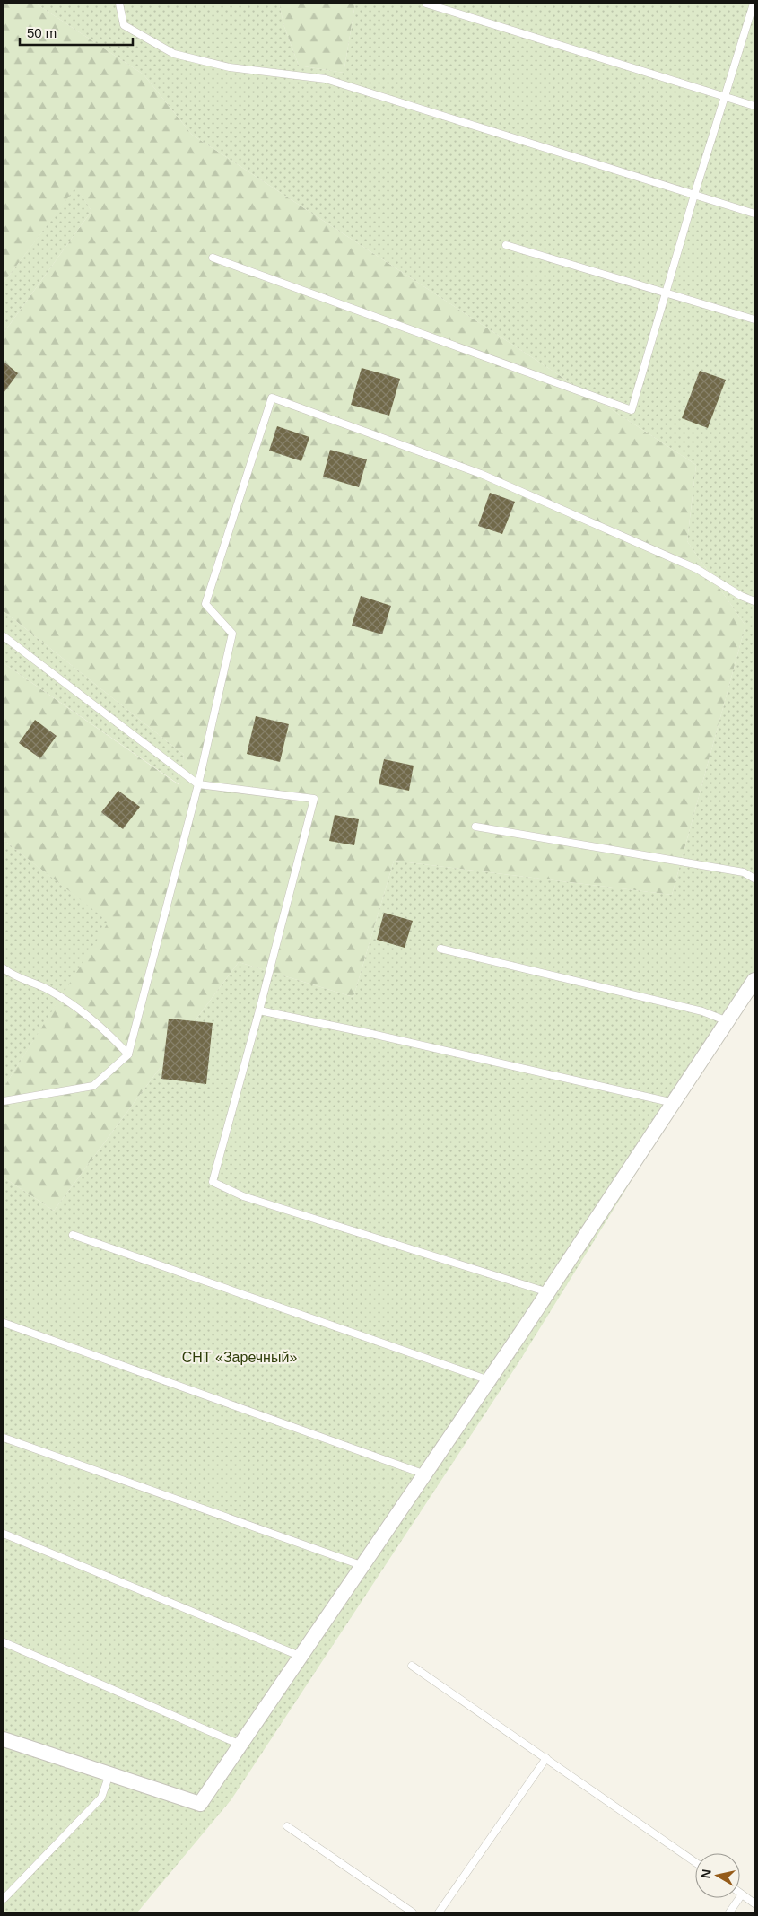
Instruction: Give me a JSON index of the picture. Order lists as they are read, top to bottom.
{
  "parks": ["СНТ «Заречный»"],
  "scale_bar": "50 m",
  "north": "left"
}
